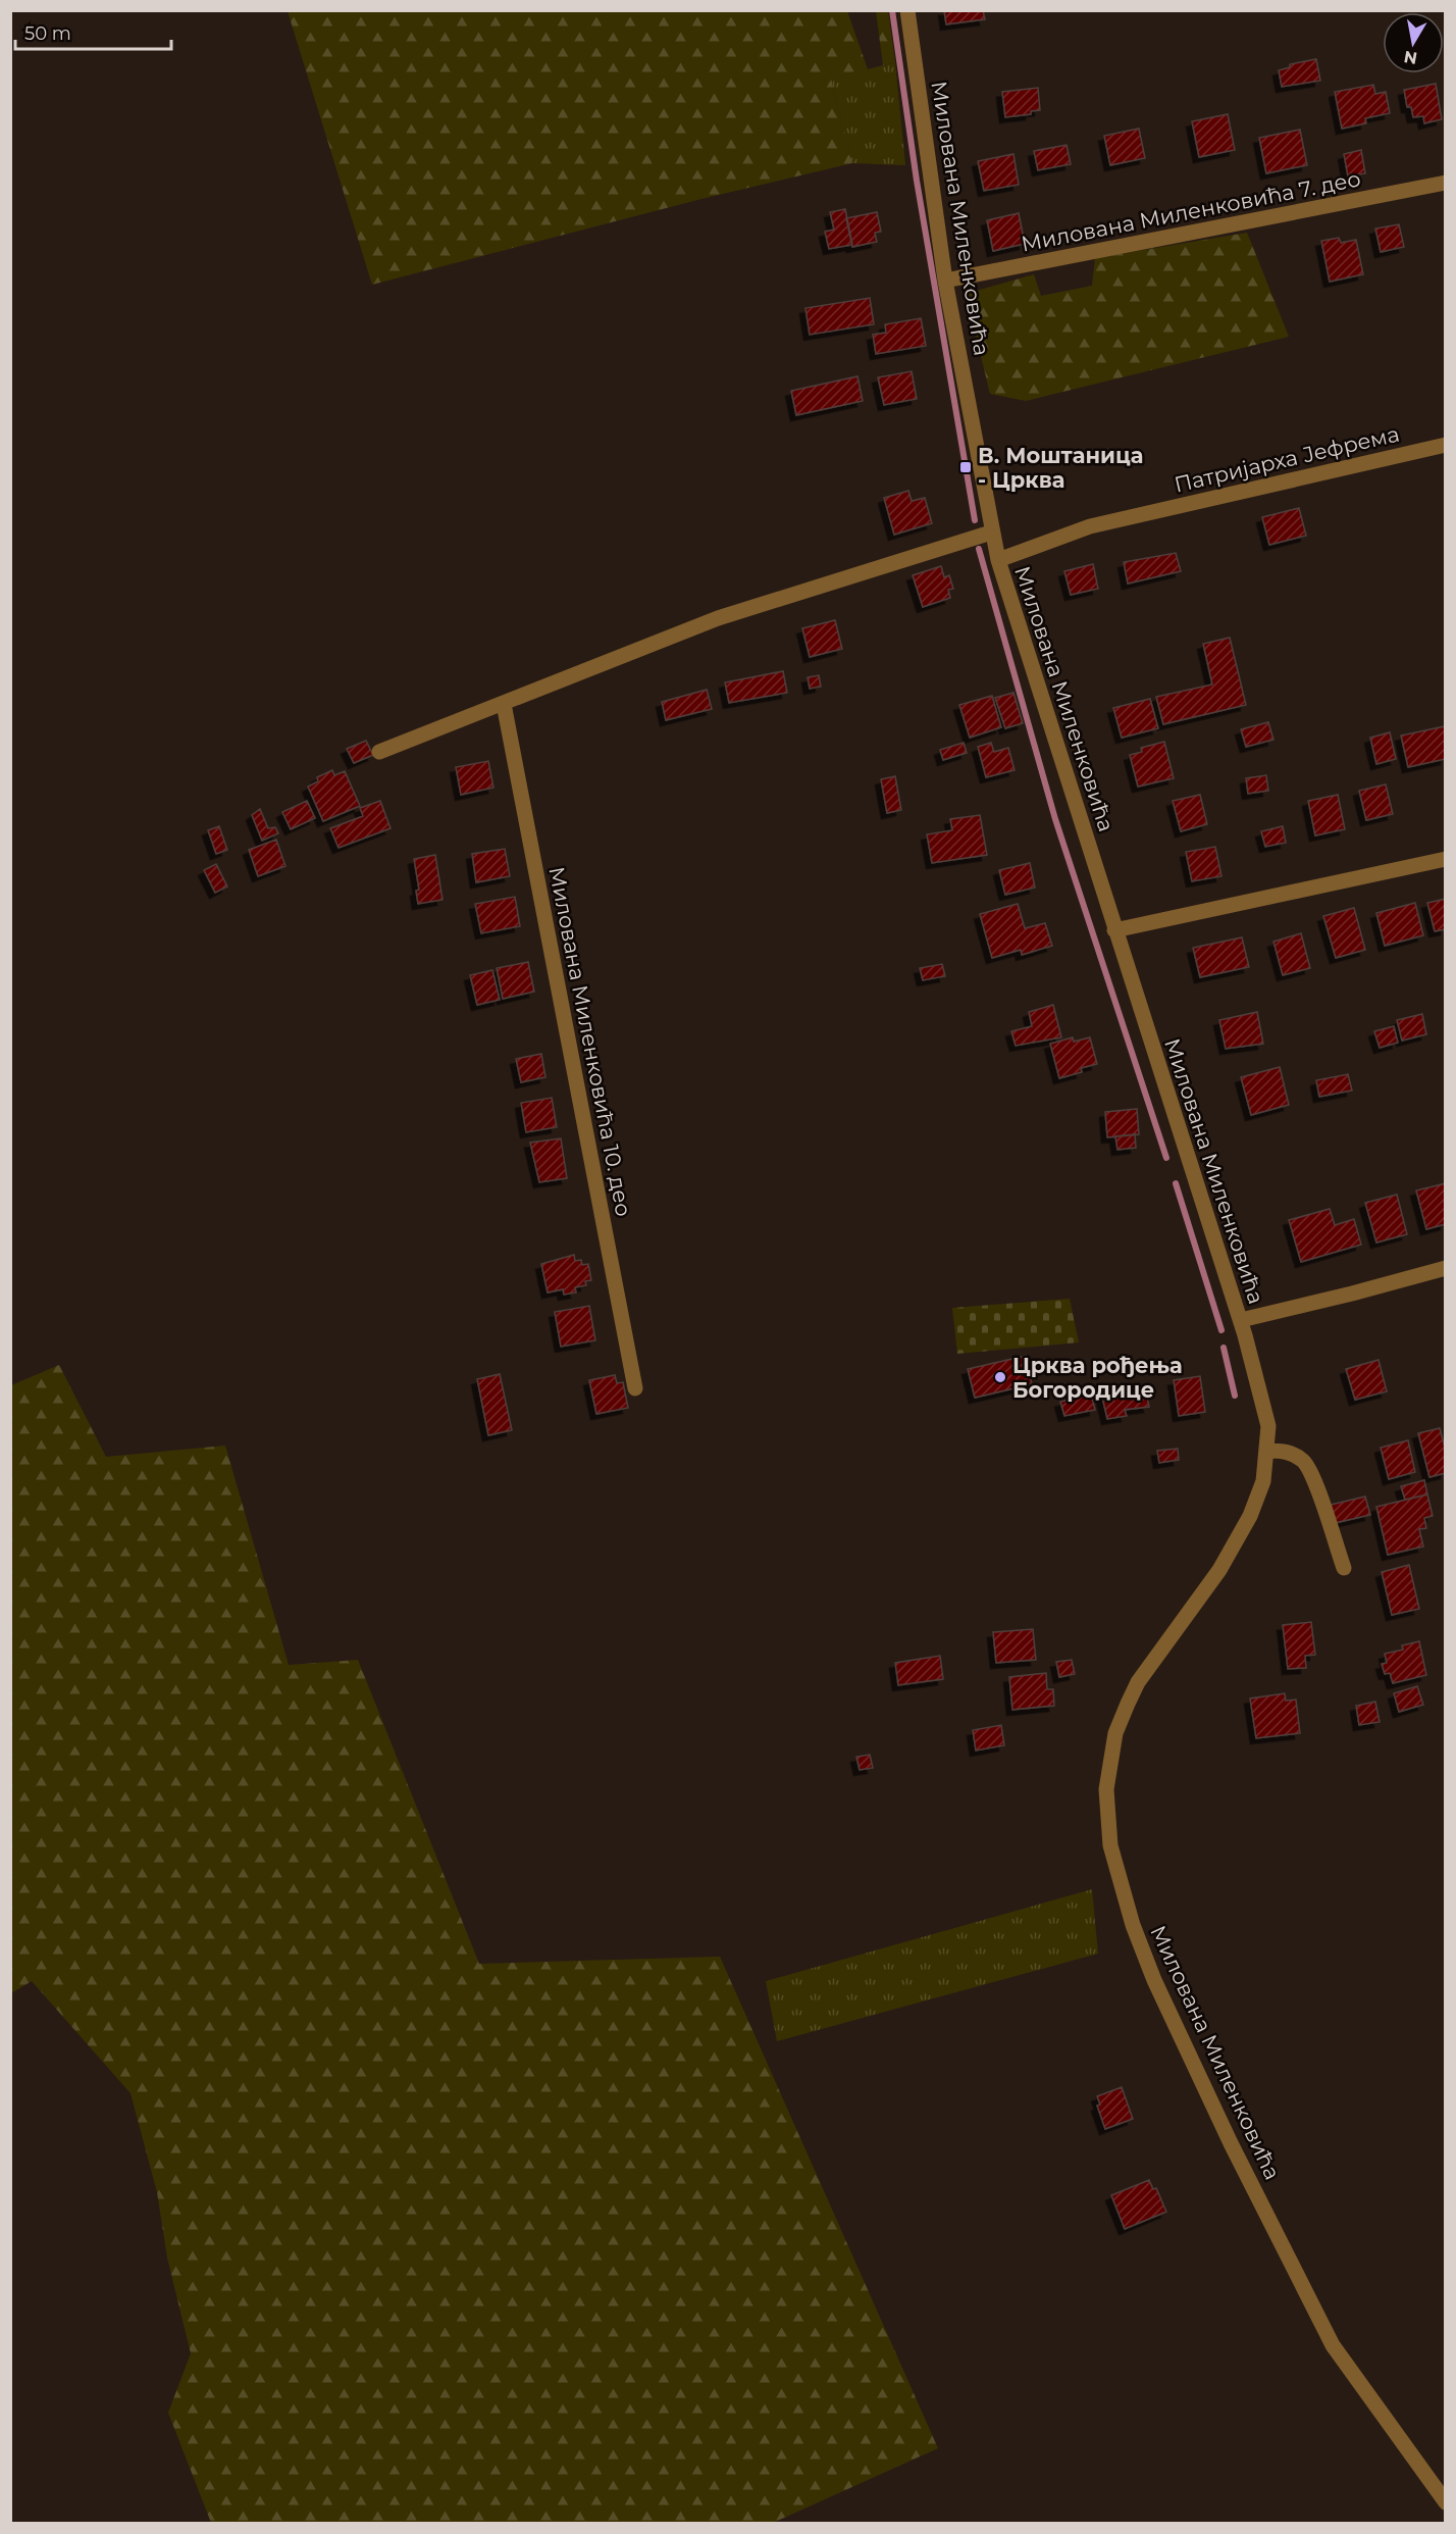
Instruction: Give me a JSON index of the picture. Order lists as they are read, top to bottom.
{
  "streets": {
    "street": [
      "Милована Миленковића 7. део",
      "Милована Миленковића",
      "Патријарха Јефрема",
      "Милована Миленковића 10. део"
    ]
  },
  "crossings": [
    ["Милована Миленковића 7. део", "Милована Миленковића"],
    ["Милована Миленковића", "Патријарха Јефрема"]
  ],
  "places": {
    "transit": ["В. Моштаница - Црква"],
    "other": ["Црква рођења Богородице"]
  },
  "scale_bar": "50 m",
  "north": "bottom"
}
